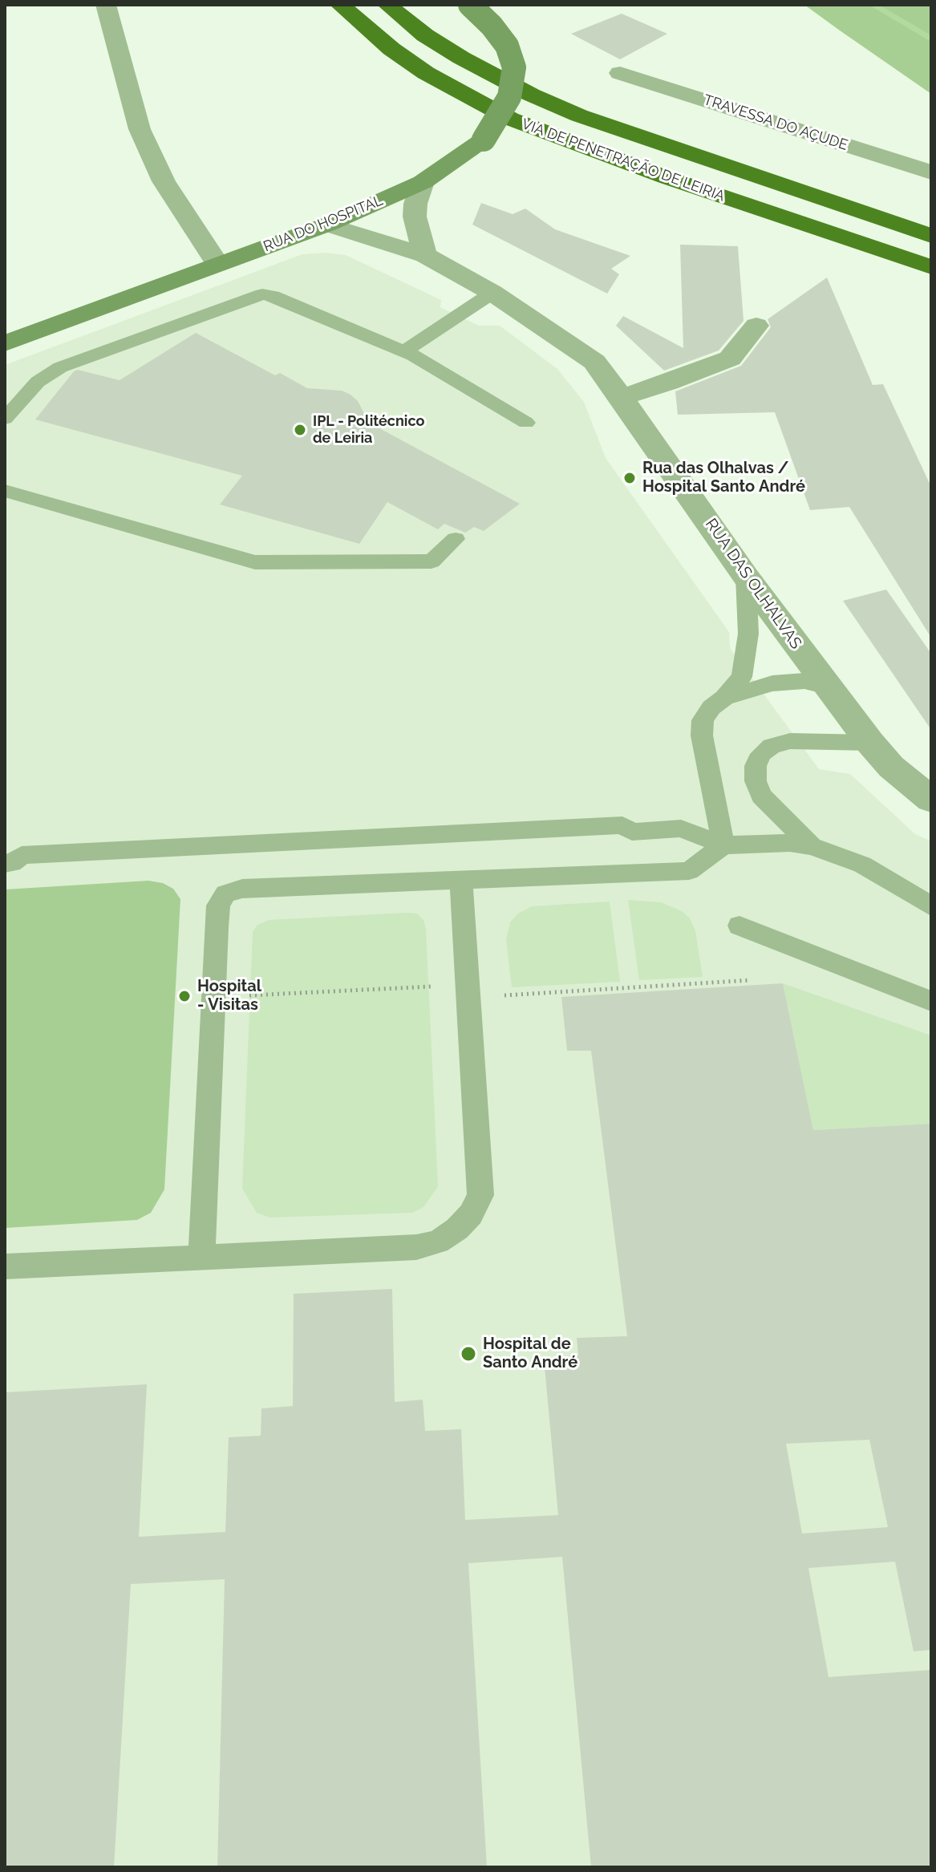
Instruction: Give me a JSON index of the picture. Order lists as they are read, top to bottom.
{
  "streets": {
    "highway": ["VIA DE PENETRAÇÃO DE LEIRIA"],
    "main road": ["RUA DO HOSPITAL"],
    "street": ["TRAVESSA DO AÇUDE", "RUA DAS OLHALVAS"]
  },
  "crossings": [
    ["RUA DO HOSPITAL", "RUA DAS OLHALVAS"]
  ],
  "places": [
    "IPL - Politécnico de Leiria",
    "Rua das Olhalvas / Hospital Santo André",
    "Hospital - Visitas",
    "Hospital de Santo André"
  ]
}
